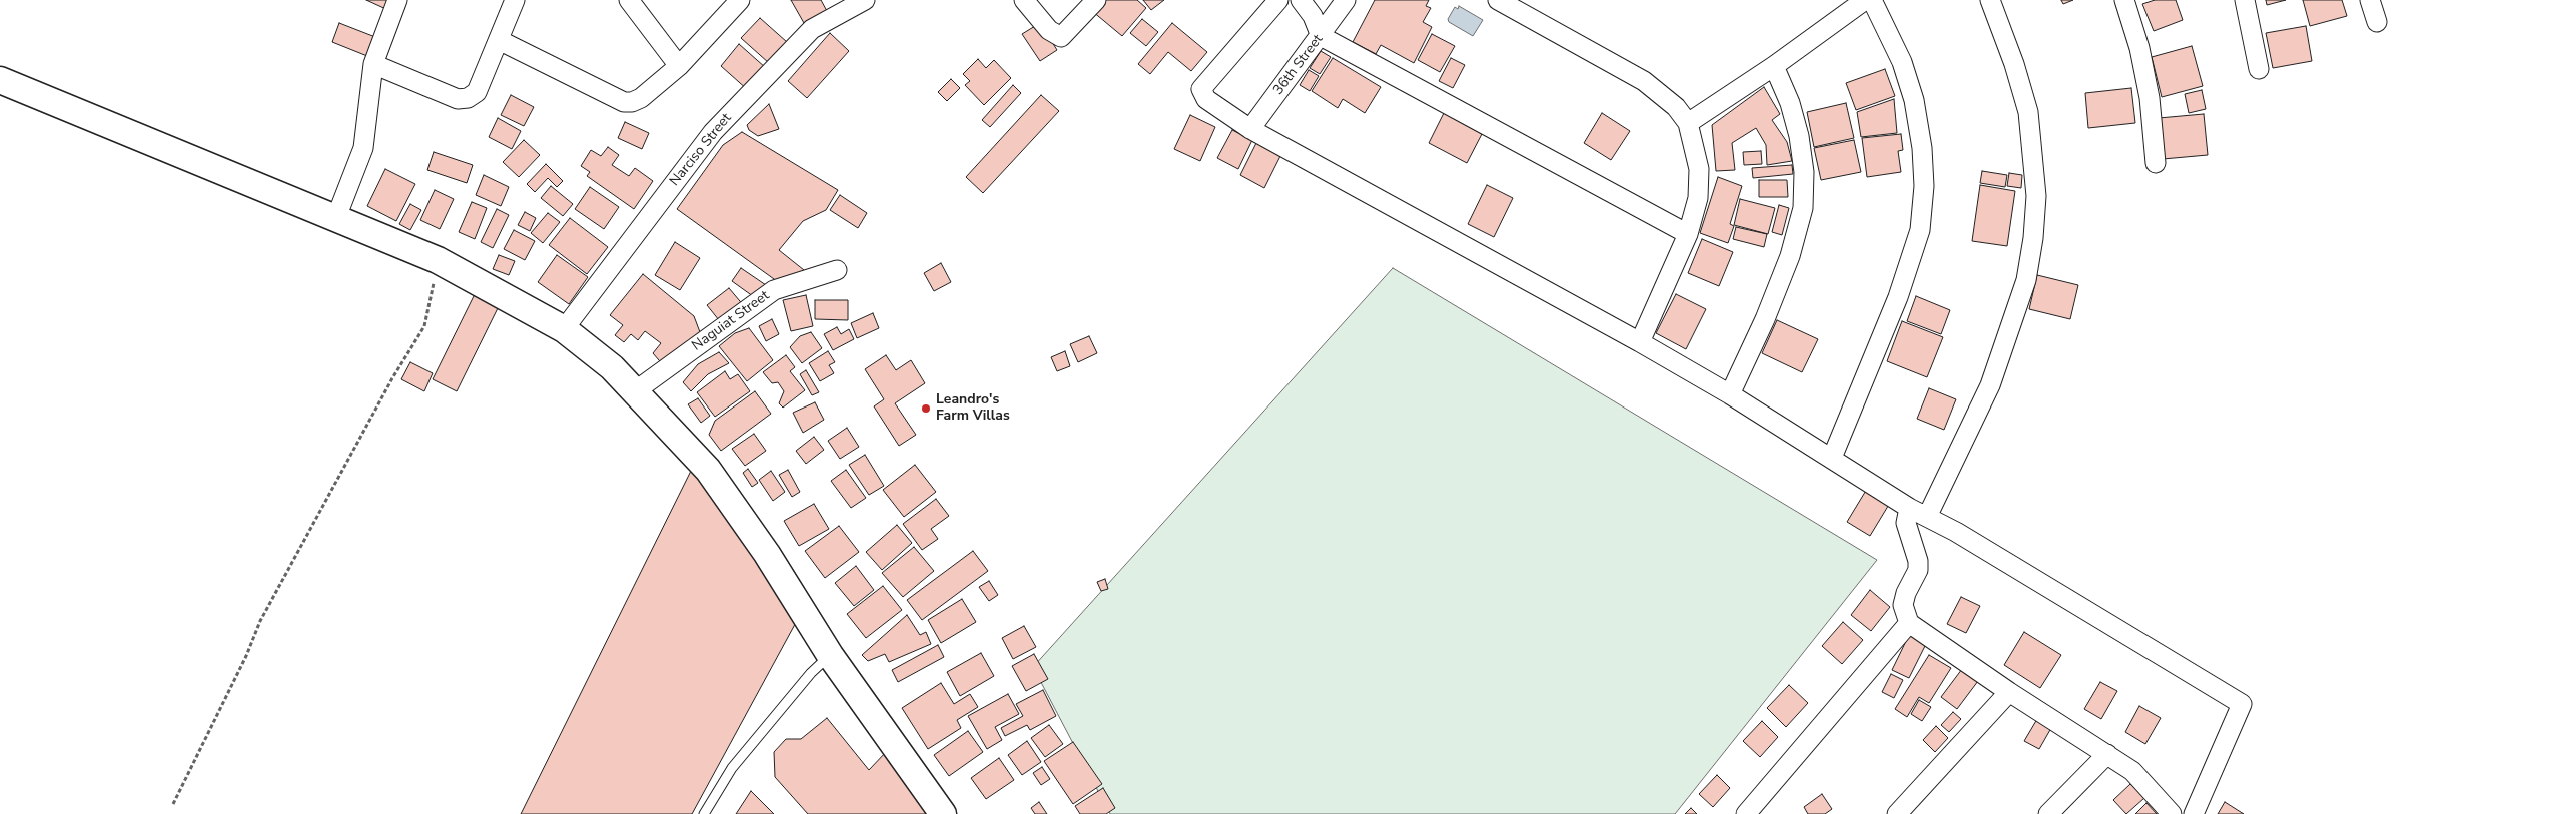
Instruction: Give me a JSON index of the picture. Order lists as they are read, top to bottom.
{
  "streets": {
    "street": ["36th Street", "Narciso Street", "Naguiat Street"]
  },
  "places": ["Leandro's Farm Villas"]
}
